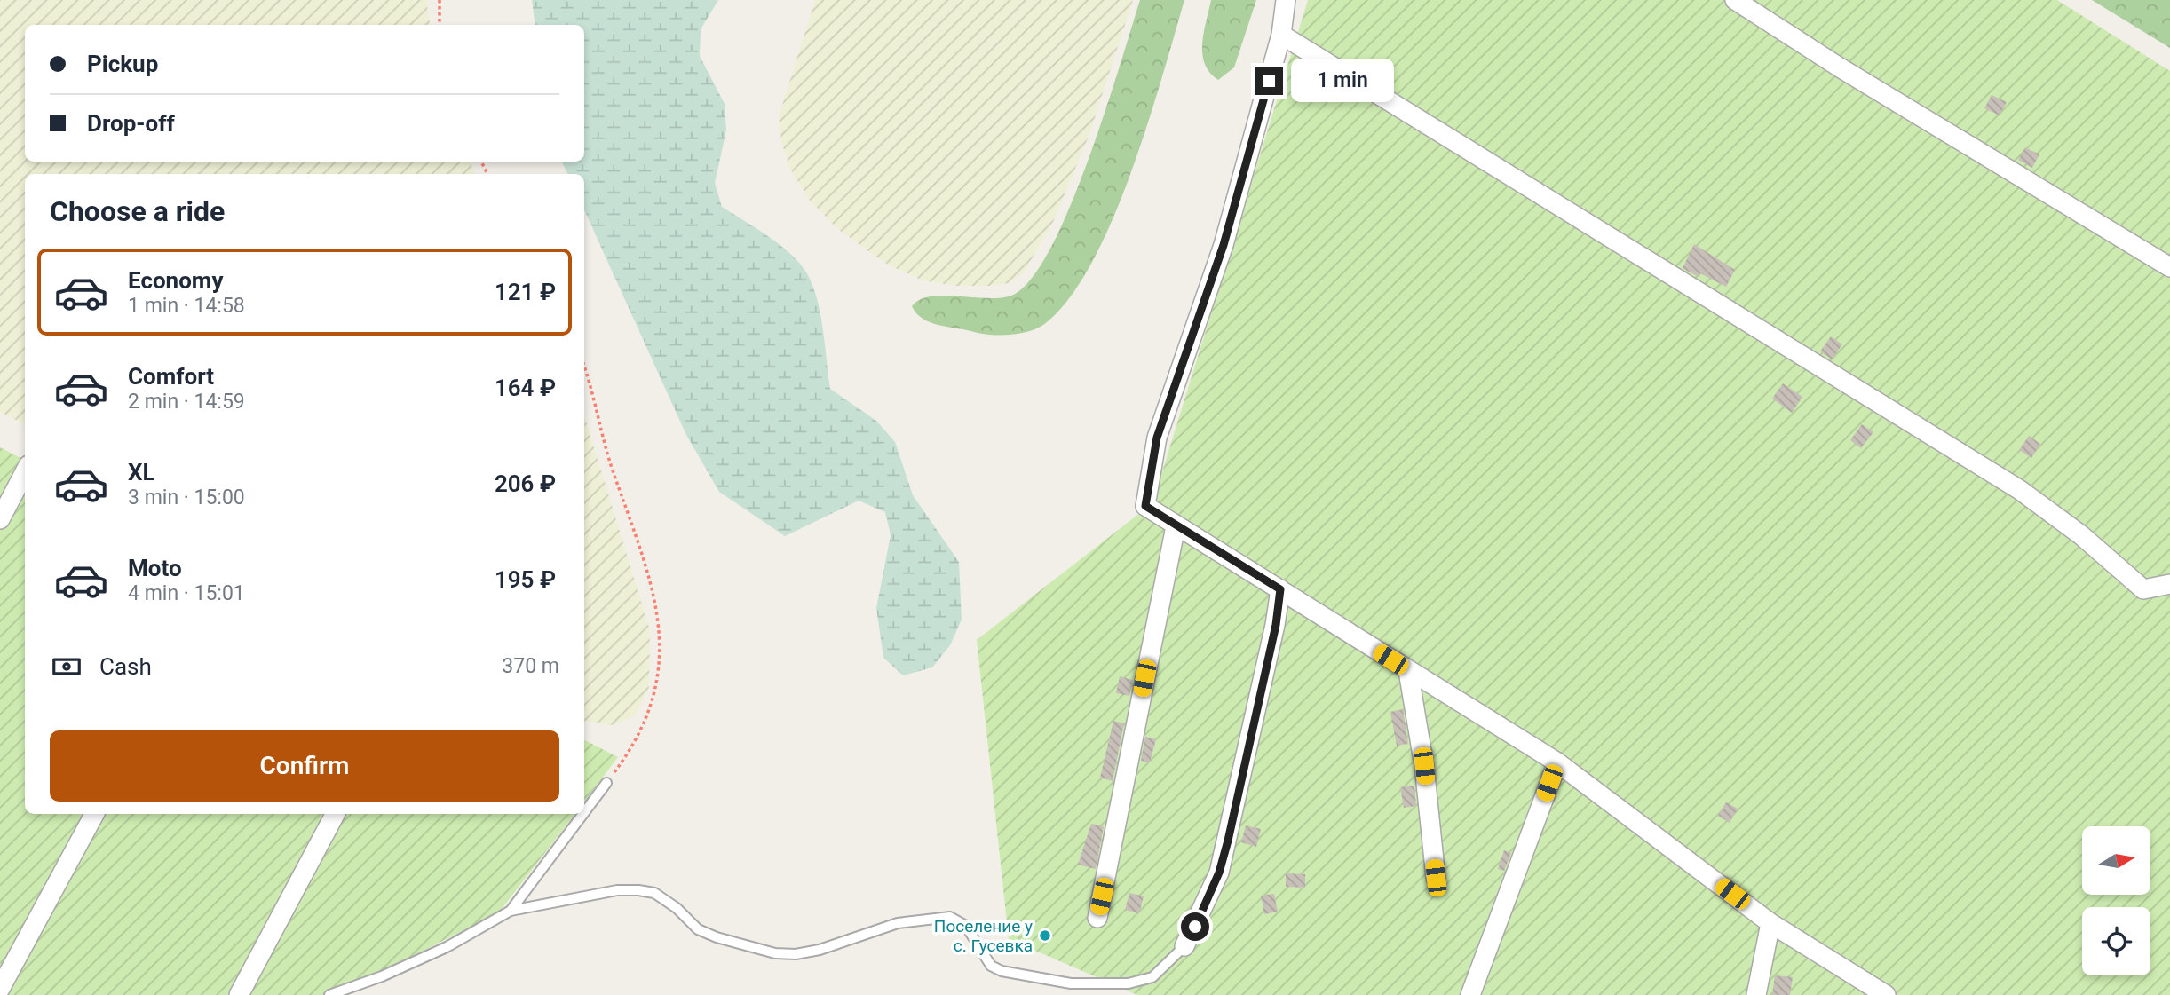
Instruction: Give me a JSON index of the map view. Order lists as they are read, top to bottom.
{
  "places": ["Поселение у с. Гусевка"],
  "north": "right",
  "page": {
    "banner": ["Pickup", "Drop-off"],
    "bubble": "1 min",
    "heading": "Choose a ride",
    "list": [
      {
        "name": "Economy",
        "note": "1 min · 14:58",
        "value": "121 ₽"
      },
      {
        "name": "Comfort",
        "note": "2 min · 14:59",
        "value": "164 ₽"
      },
      {
        "name": "XL",
        "note": "3 min · 15:00",
        "value": "206 ₽"
      },
      {
        "name": "Moto",
        "note": "4 min · 15:01",
        "value": "195 ₽"
      }
    ],
    "pay": ["Cash", "370 m"],
    "buttons": "Confirm"
  }
}
